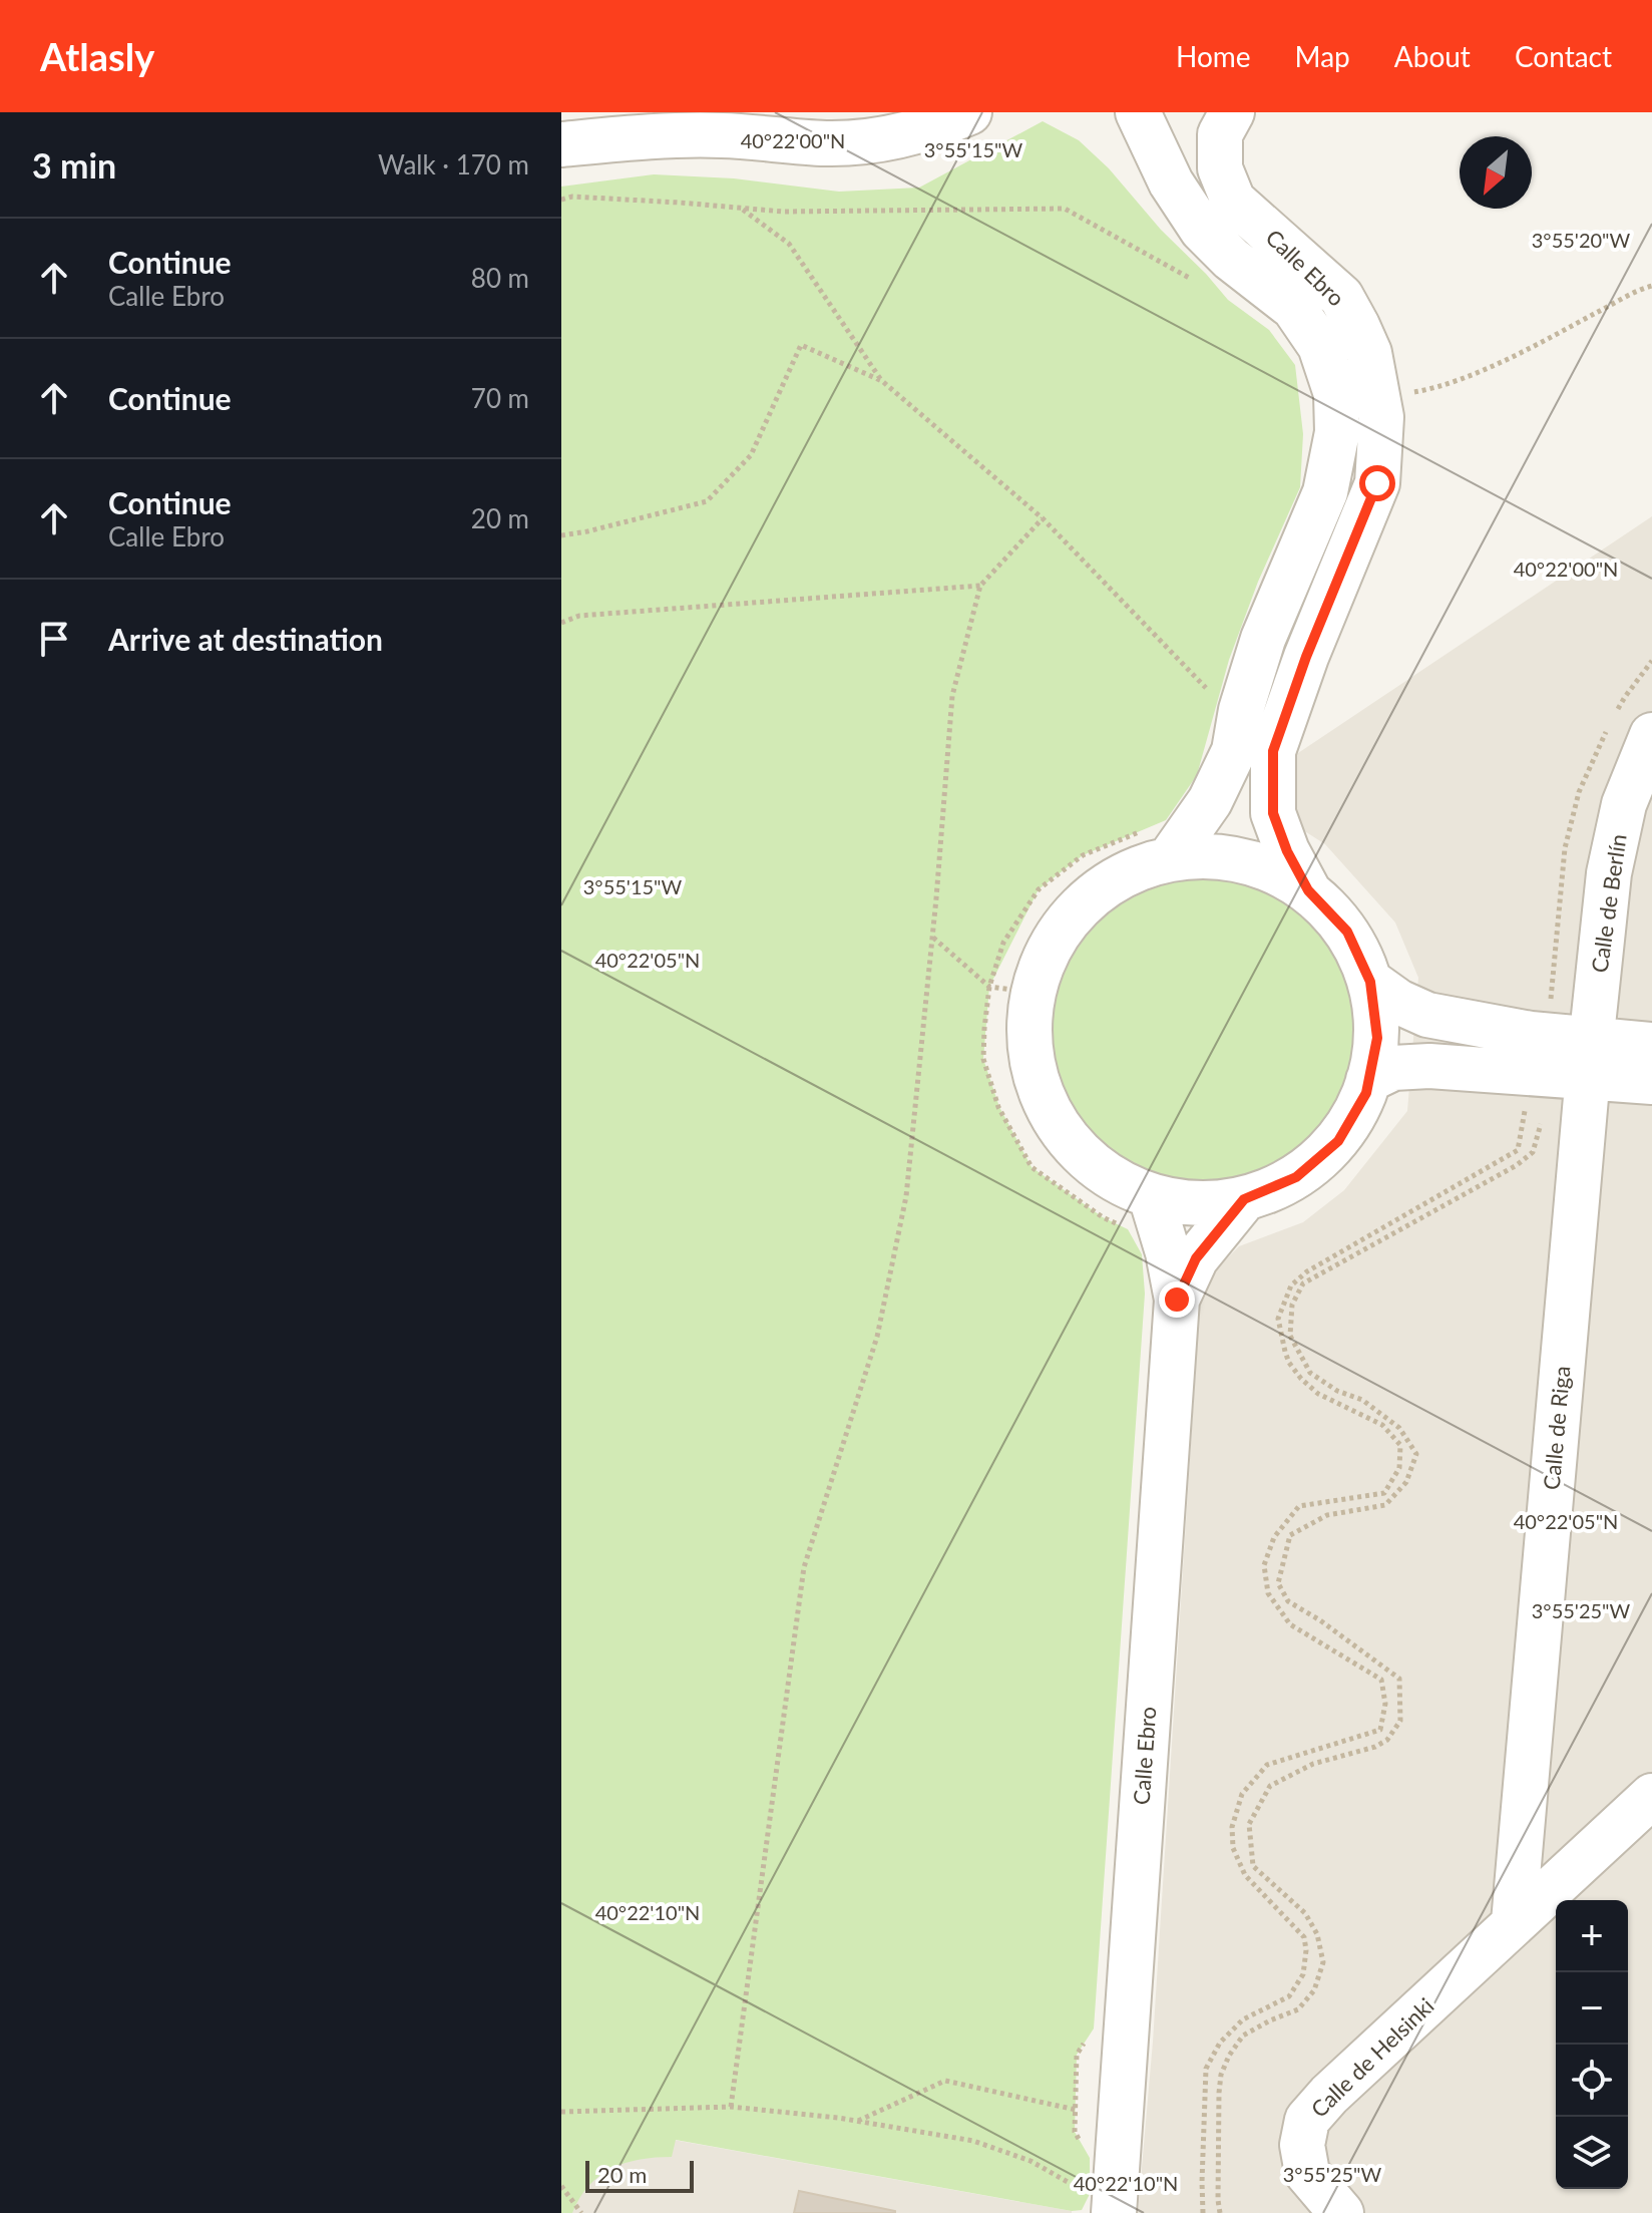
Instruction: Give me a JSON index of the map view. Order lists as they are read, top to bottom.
{
  "streets": {
    "street": [
      "Calle Ebro",
      "Calle de Berlín",
      "Calle de Riga",
      "Calle de Helsinki"
    ]
  },
  "crossings": [
    ["Calle de Berlín", "Calle de Riga"],
    ["Calle de Riga", "Calle de Helsinki"]
  ],
  "scale_bar": "20 m",
  "north": "bottom left",
  "page": {
    "header": "Atlasly",
    "nav": [
      "Home",
      "Map",
      "About",
      "Contact"
    ],
    "heading": ["3 min", "Walk · 170 m"],
    "list": [
      ["Continue", "Calle Ebro", "80 m"],
      ["Continue", "70 m"],
      ["Continue", "Calle Ebro", "20 m"],
      "Arrive at destination"
    ],
    "map_buttons": ["+", "−"],
    "scale": "20 m"
  },
  "coordinates": [
    "40°22'00\"N",
    "3°55'15\"W",
    "3°55'20\"W",
    "40°22'05\"N",
    "3°55'25\"W",
    "40°22'10\"N"
  ]
}
